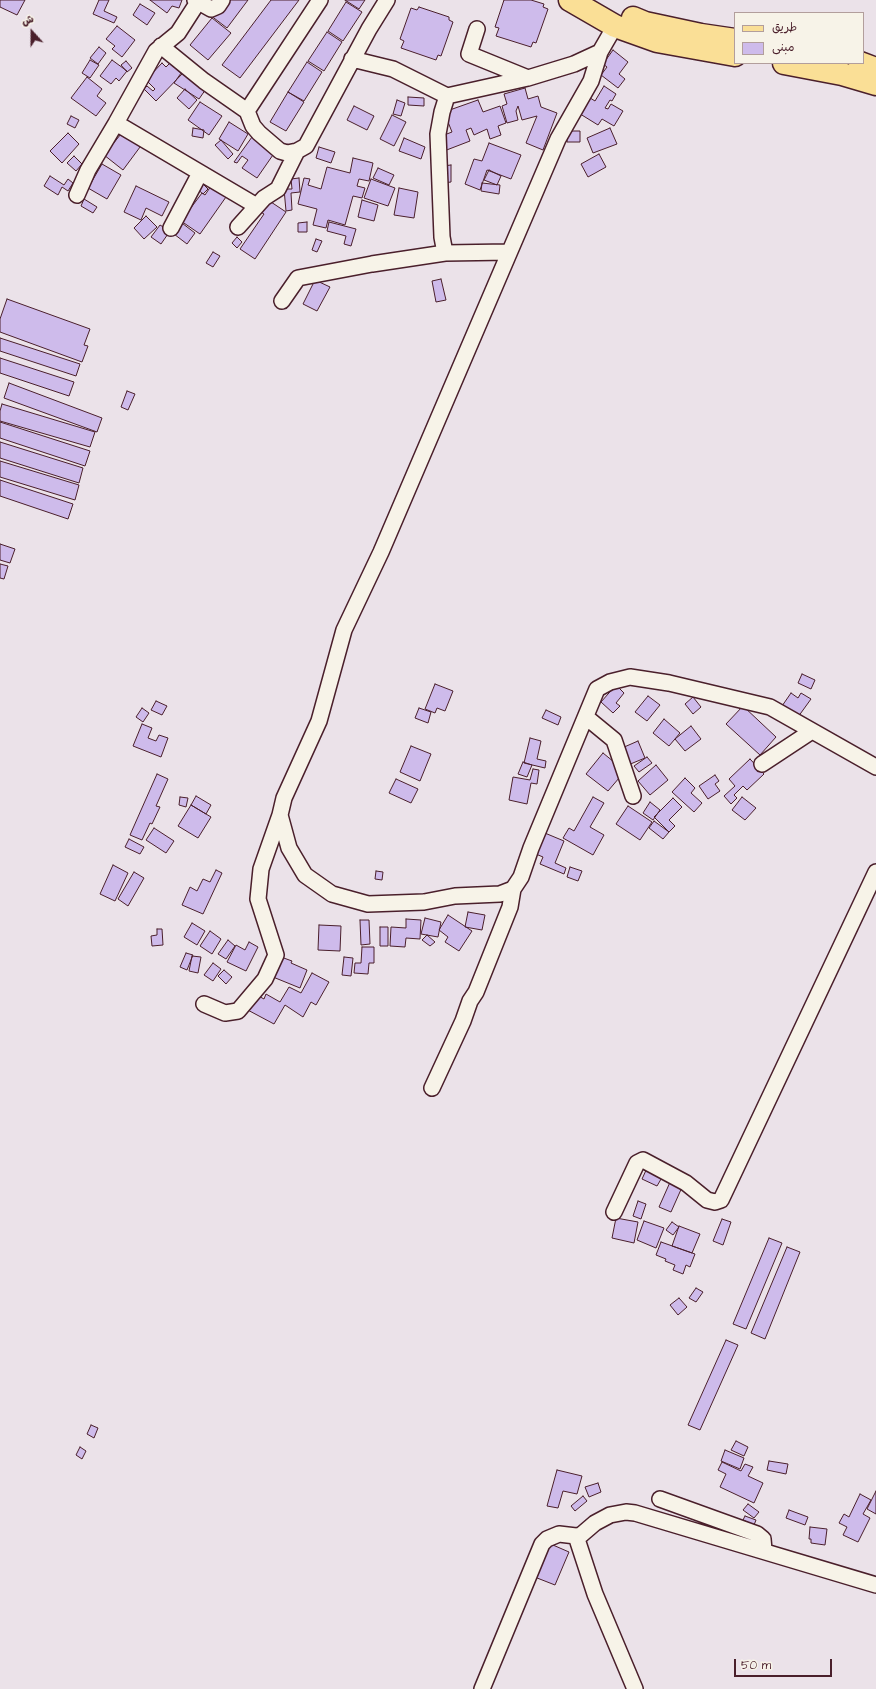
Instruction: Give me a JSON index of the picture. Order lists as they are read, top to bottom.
{
  "legend": ["طريق", "مبنى"],
  "scale_bar": "50 m",
  "north": "top"
}
